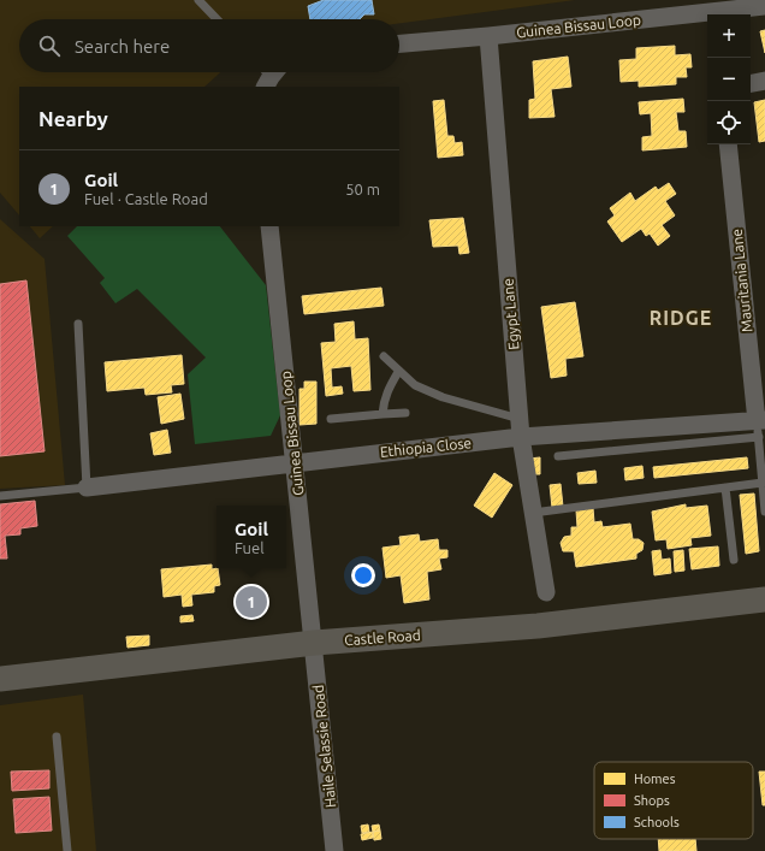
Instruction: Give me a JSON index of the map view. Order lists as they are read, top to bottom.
{
  "streets": {
    "main road": ["Castle Road"],
    "street": [
      "Guinea Bissau Loop",
      "Mauritania Lane",
      "Egypt Lane",
      "Ethiopia Close",
      "Haile Selassie Road"
    ]
  },
  "crossings": [
    ["Guinea Bissau Loop", "Egypt Lane"],
    ["Guinea Bissau Loop", "Ethiopia Close"],
    ["Guinea Bissau Loop", "Castle Road"],
    ["Guinea Bissau Loop", "Haile Selassie Road"],
    ["Mauritania Lane", "Ethiopia Close"],
    ["Egypt Lane", "Ethiopia Close"],
    ["Castle Road", "Haile Selassie Road"]
  ],
  "districts": ["RIDGE"],
  "legend": ["Homes", "Shops", "Schools"],
  "page": {
    "map_buttons": ["+", "−"],
    "search": "Search here",
    "heading": "Nearby",
    "list": [
      {
        "mark": "1",
        "name": "Goil",
        "note": "Fuel · Castle Road",
        "value": "50 m"
      }
    ],
    "popup": ["Goil", "Fuel"],
    "pins": "1"
  }
}
